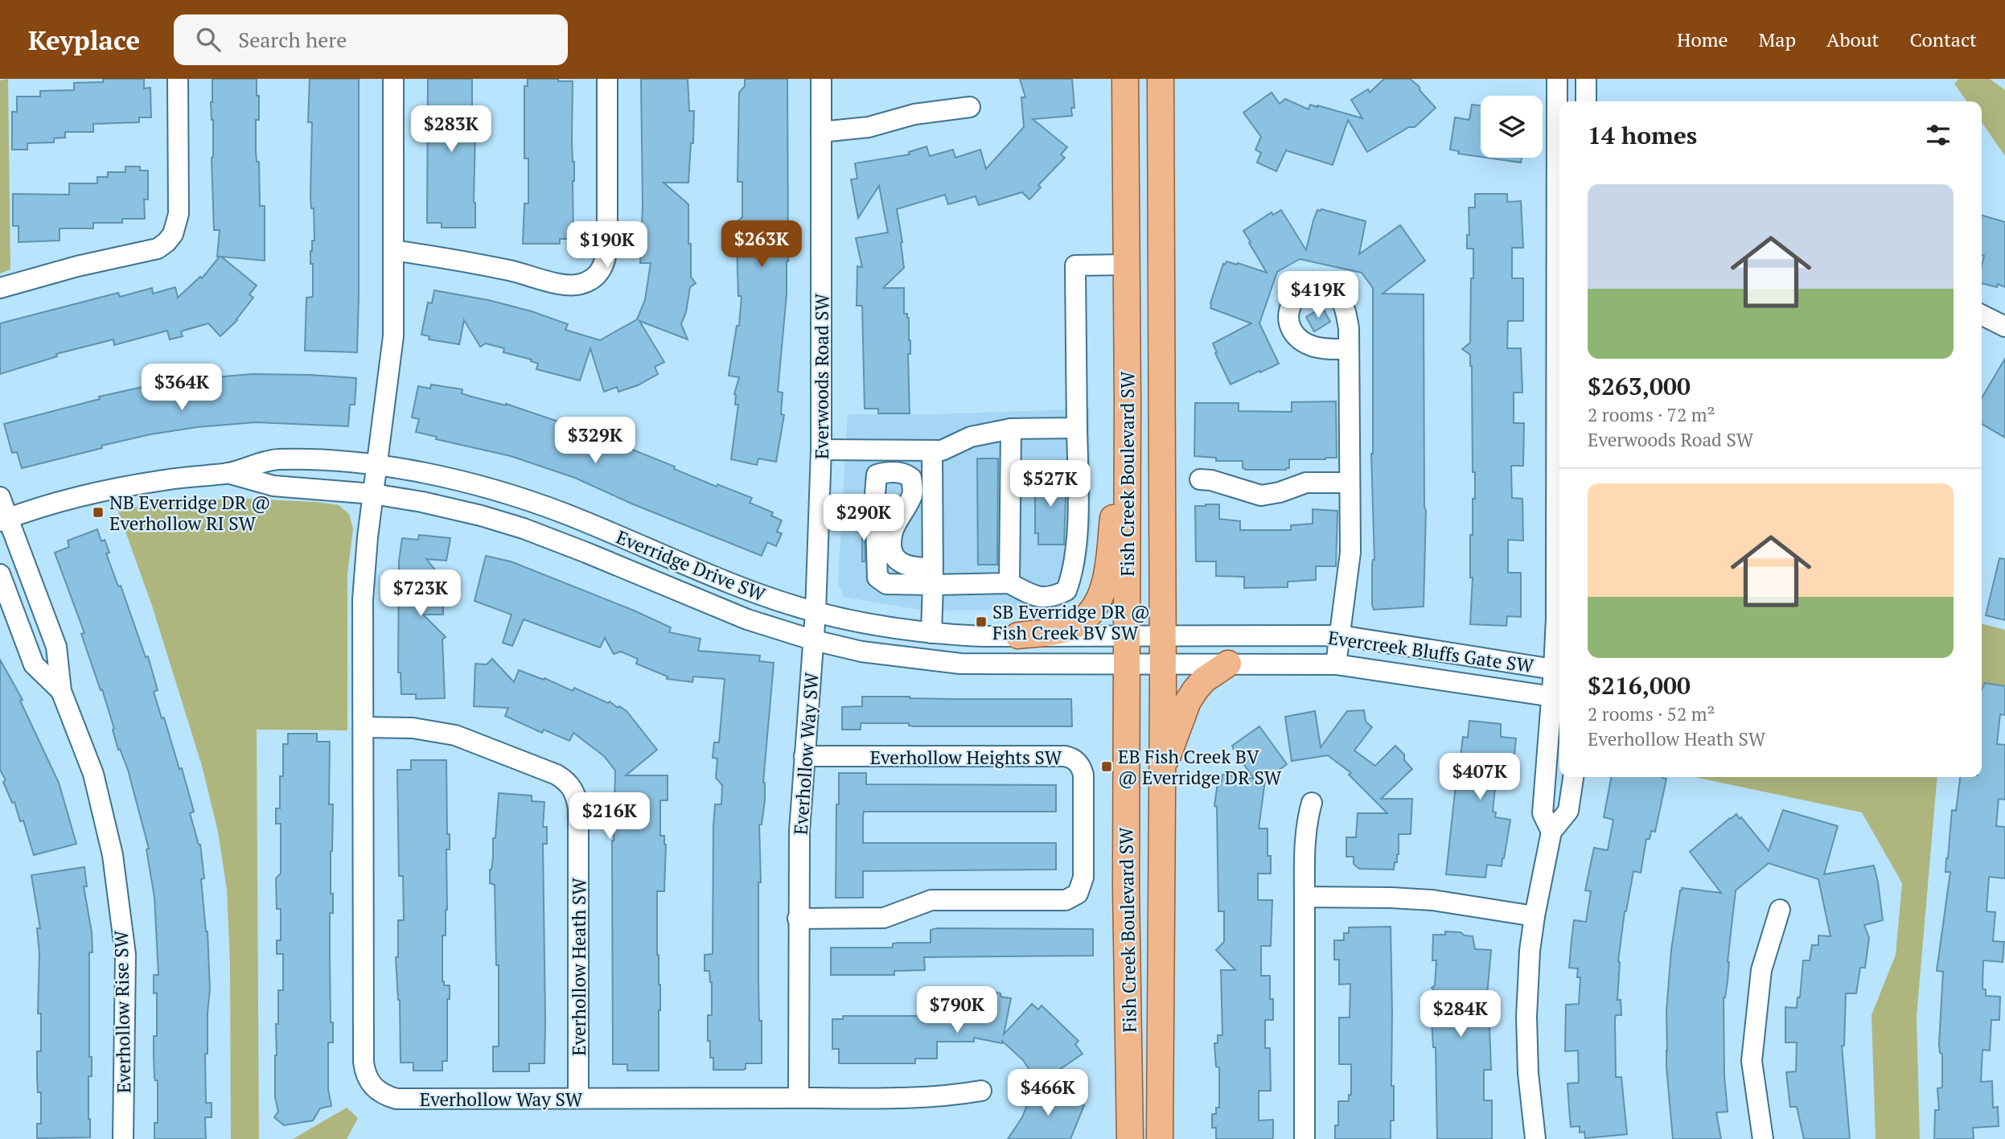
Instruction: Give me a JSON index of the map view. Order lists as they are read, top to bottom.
{
  "streets": {
    "main road": ["Fish Creek Boulevard SW"],
    "street": [
      "Everwoods Road SW",
      "Everridge Drive SW",
      "Evercreek Bluffs Gate SW",
      "Everhollow Way SW",
      "Everhollow Heights SW",
      "Everhollow Heath SW",
      "Everhollow Rise SW"
    ]
  },
  "crossings": [
    ["Everwoods Road SW", "Everridge Drive SW"],
    ["Everwoods Road SW", "Everhollow Way SW"],
    ["Fish Creek Boulevard SW", "Everridge Drive SW"],
    ["Fish Creek Boulevard SW", "Evercreek Bluffs Gate SW"],
    ["Everridge Drive SW", "Evercreek Bluffs Gate SW"],
    ["Everridge Drive SW", "Everhollow Way SW"],
    ["Everridge Drive SW", "Everhollow Rise SW"],
    ["Everhollow Way SW", "Everhollow Heights SW"],
    ["Everhollow Way SW", "Everhollow Heath SW"]
  ],
  "places": {
    "transit": ["NB Everridge DR @ Everhollow RI SW", "SB Everridge DR @ Fish Creek BV SW", "EB Fish Creek BV @ Everridge DR SW"]
  },
  "page": {
    "header": "Keyplace",
    "search": "Search here",
    "nav": [
      "Home",
      "Map",
      "About",
      "Contact"
    ],
    "heading": "14 homes",
    "price": [
      "$283K",
      "$263K",
      "$190K",
      "$419K",
      "$364K",
      "$329K",
      "$527K",
      "$290K",
      "$723K",
      "$407K",
      "$216K",
      "$790K",
      "$284K",
      "$466K"
    ],
    "list": [
      {
        "name": "$263,000",
        "note": "2 rooms · 72 m² · Everwoods Road SW"
      },
      {
        "name": "$216,000",
        "note": "2 rooms · 52 m² · Everhollow Heath SW"
      }
    ]
  }
}
